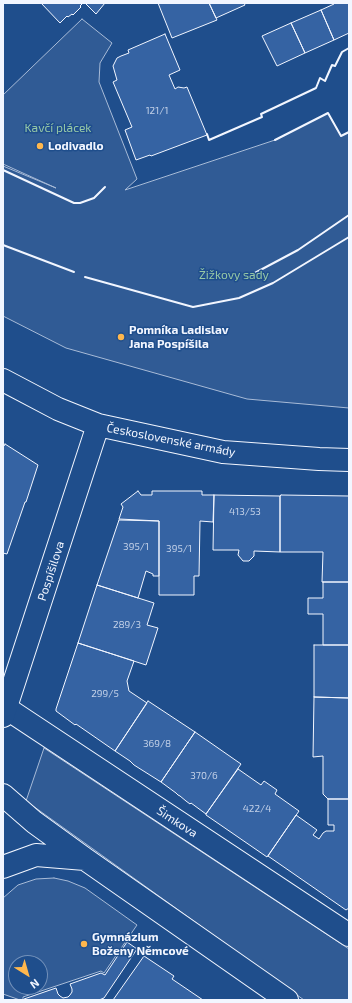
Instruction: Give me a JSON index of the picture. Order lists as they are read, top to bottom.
{
  "streets": {
    "street": ["Československé armády", "Pospíšilova", "Šimkova"]
  },
  "crossings": [
    ["Československé armády", "Pospíšilova"],
    ["Pospíšilova", "Šimkova"]
  ],
  "parks": ["Kavčí plácek", "Žižkovy sady"],
  "places": ["Lodivadlo", "Pomníka Ladislav Jana Pospíšila", "Gymnázium Boženy Němcové"],
  "house_numbers": [
    "121/1",
    "413/53",
    "395/1",
    "395/1",
    "289/3",
    "299/5",
    "369/8",
    "370/6",
    "422/4"
  ],
  "north": "bottom right"
}
